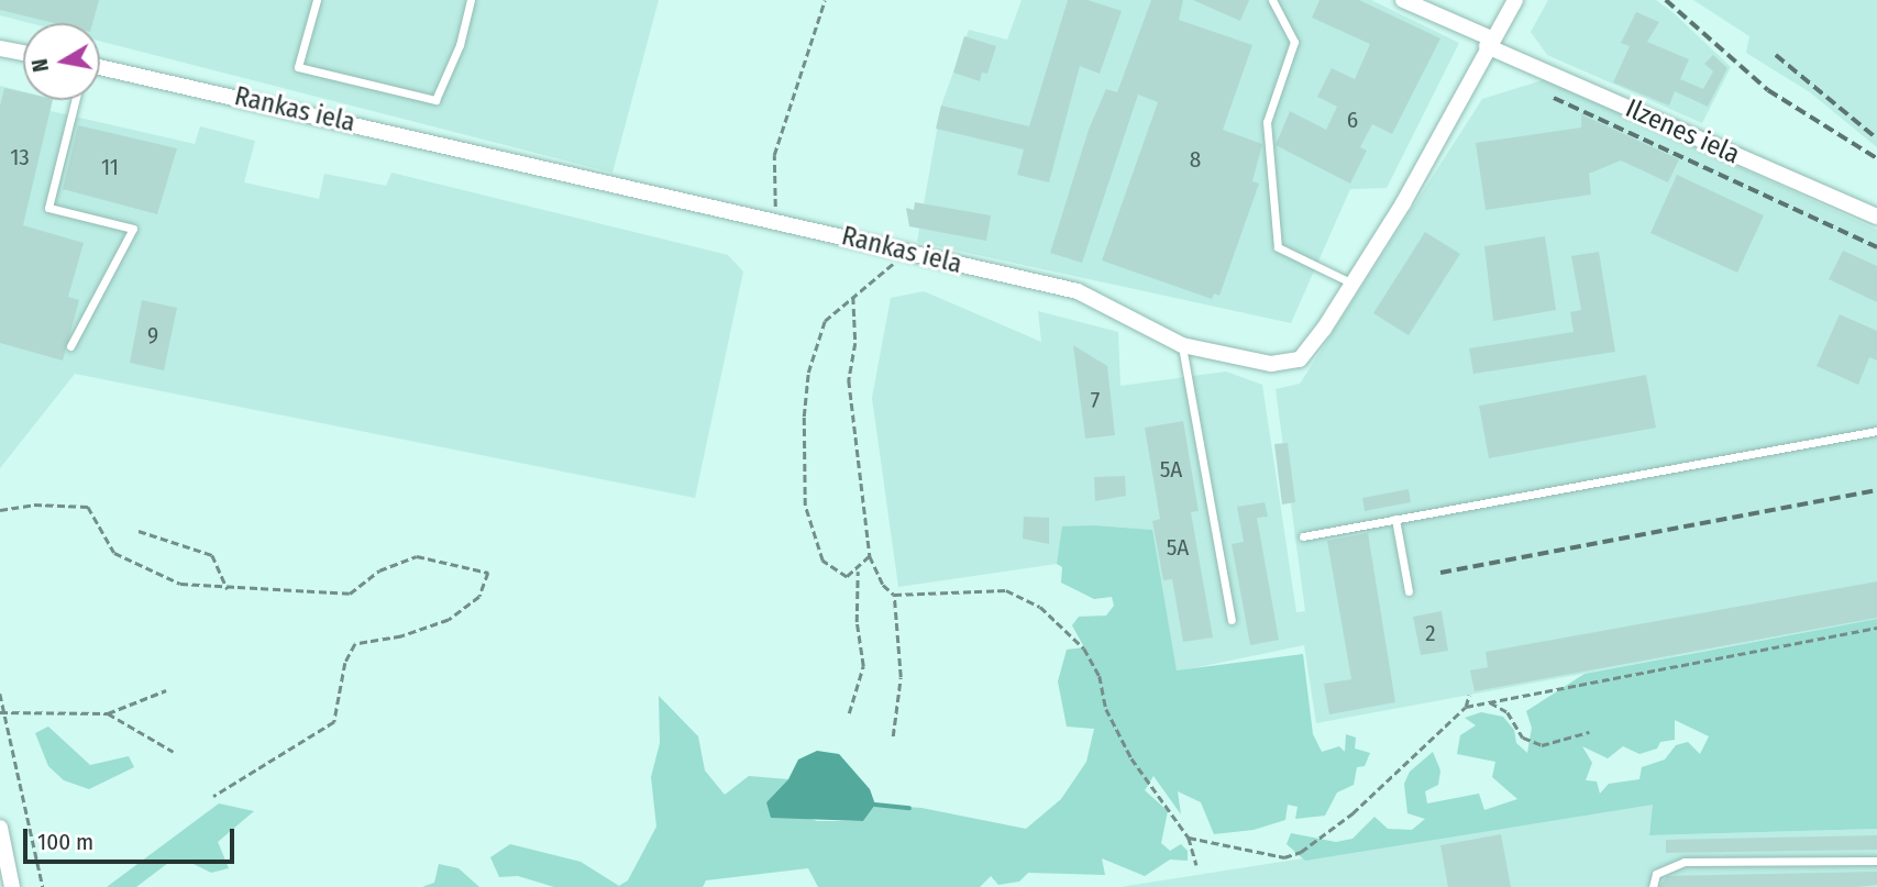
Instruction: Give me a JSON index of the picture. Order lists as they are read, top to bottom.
{
  "streets": {
    "street": ["Rankas iela", "Ilzenes iela"]
  },
  "crossings": [
    ["Rankas iela", "Ilzenes iela"]
  ],
  "house_numbers": [
    "6",
    "13",
    "8",
    "11",
    "9",
    "7",
    "5A",
    "5A",
    "2"
  ],
  "scale_bar": "100 m",
  "north": "left"
}
